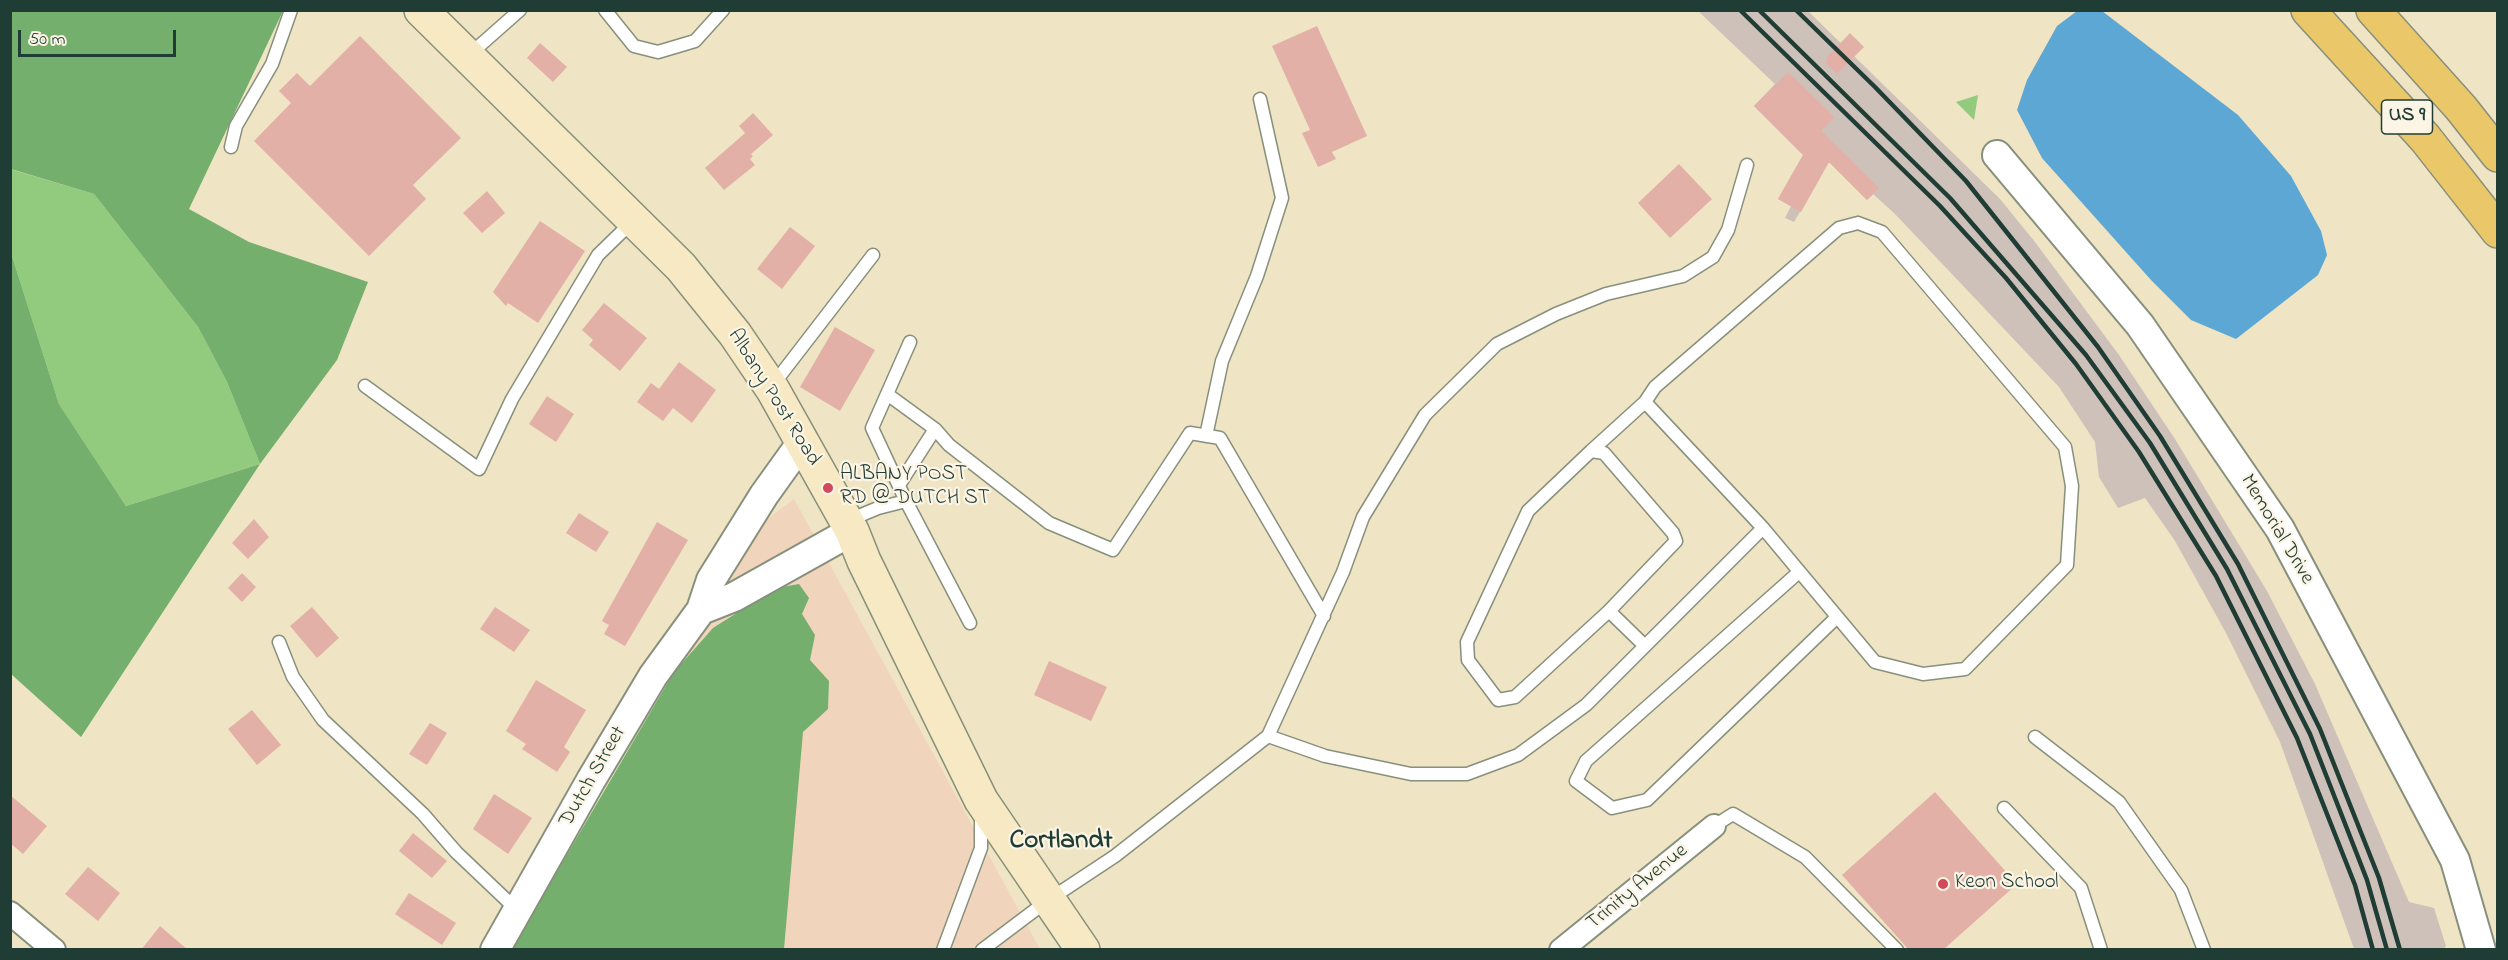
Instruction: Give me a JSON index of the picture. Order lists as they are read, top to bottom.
{
  "streets": {
    "highway": ["US 9"],
    "main road": ["Albany Post Road"],
    "street": ["Memorial Drive", "Dutch Street", "Trinity Avenue"]
  },
  "districts": ["Cortlandt"],
  "places": ["ALBANY POST RD @ DUTCH ST", "Keon School"],
  "scale_bar": "50 m"
}
